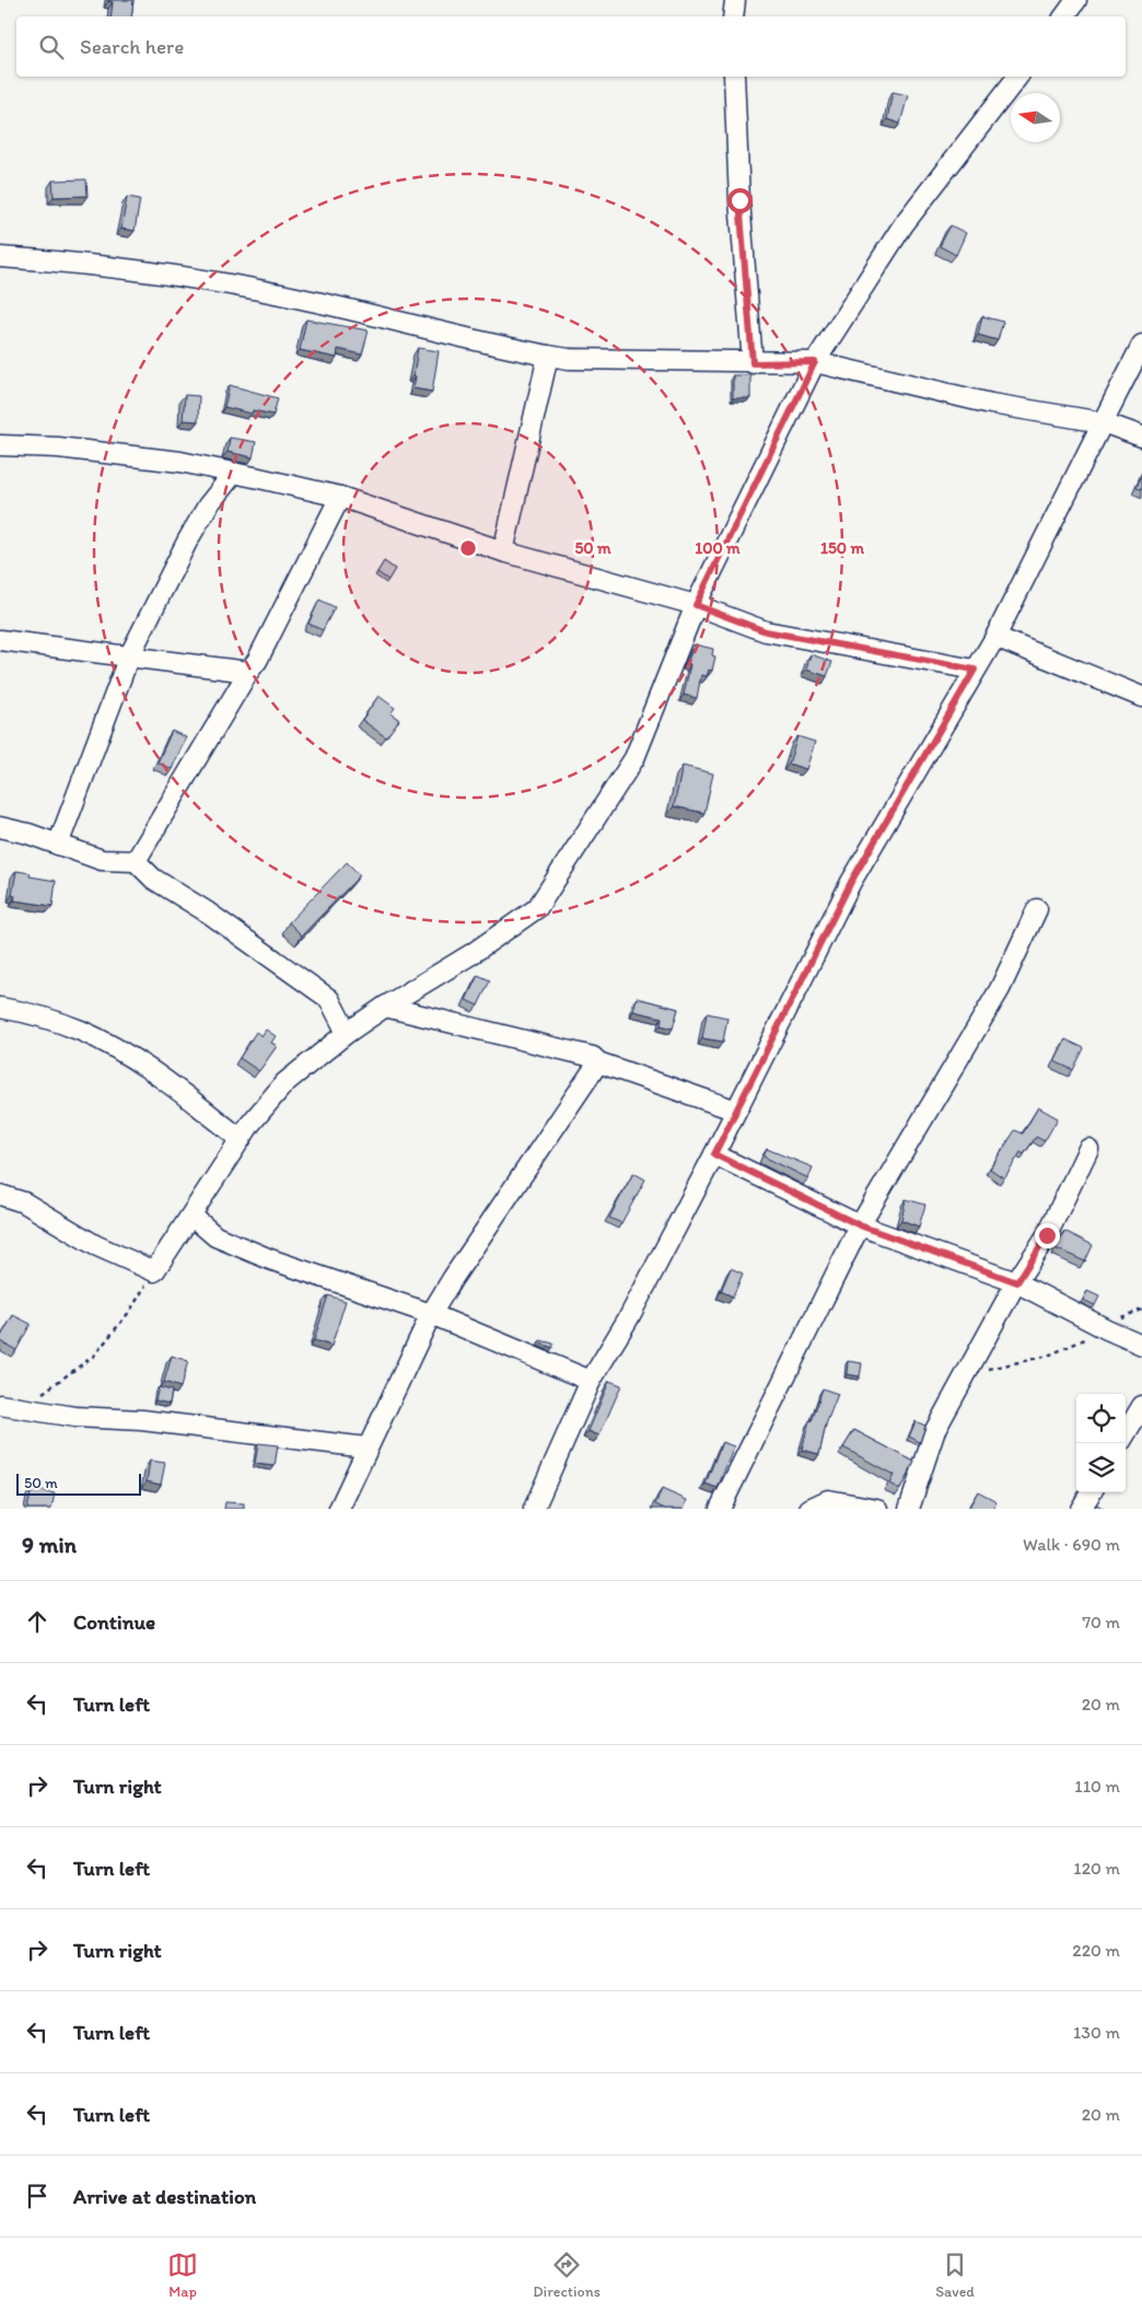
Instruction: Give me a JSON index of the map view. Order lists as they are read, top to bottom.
{
  "scale_bar": "50 m",
  "north": "left",
  "page": {
    "search": "Search here",
    "scale": "50 m",
    "heading": ["9 min", "Walk · 690 m"],
    "list": [
      ["Continue", "70 m"],
      ["Turn left", "20 m"],
      ["Turn right", "110 m"],
      ["Turn left", "120 m"],
      ["Turn right", "220 m"],
      ["Turn left", "130 m"],
      ["Turn left", "20 m"],
      "Arrive at destination"
    ],
    "nav": ["Map", "Directions", "Saved"]
  },
  "rings": ["50 m", "100 m", "150 m"]
}
